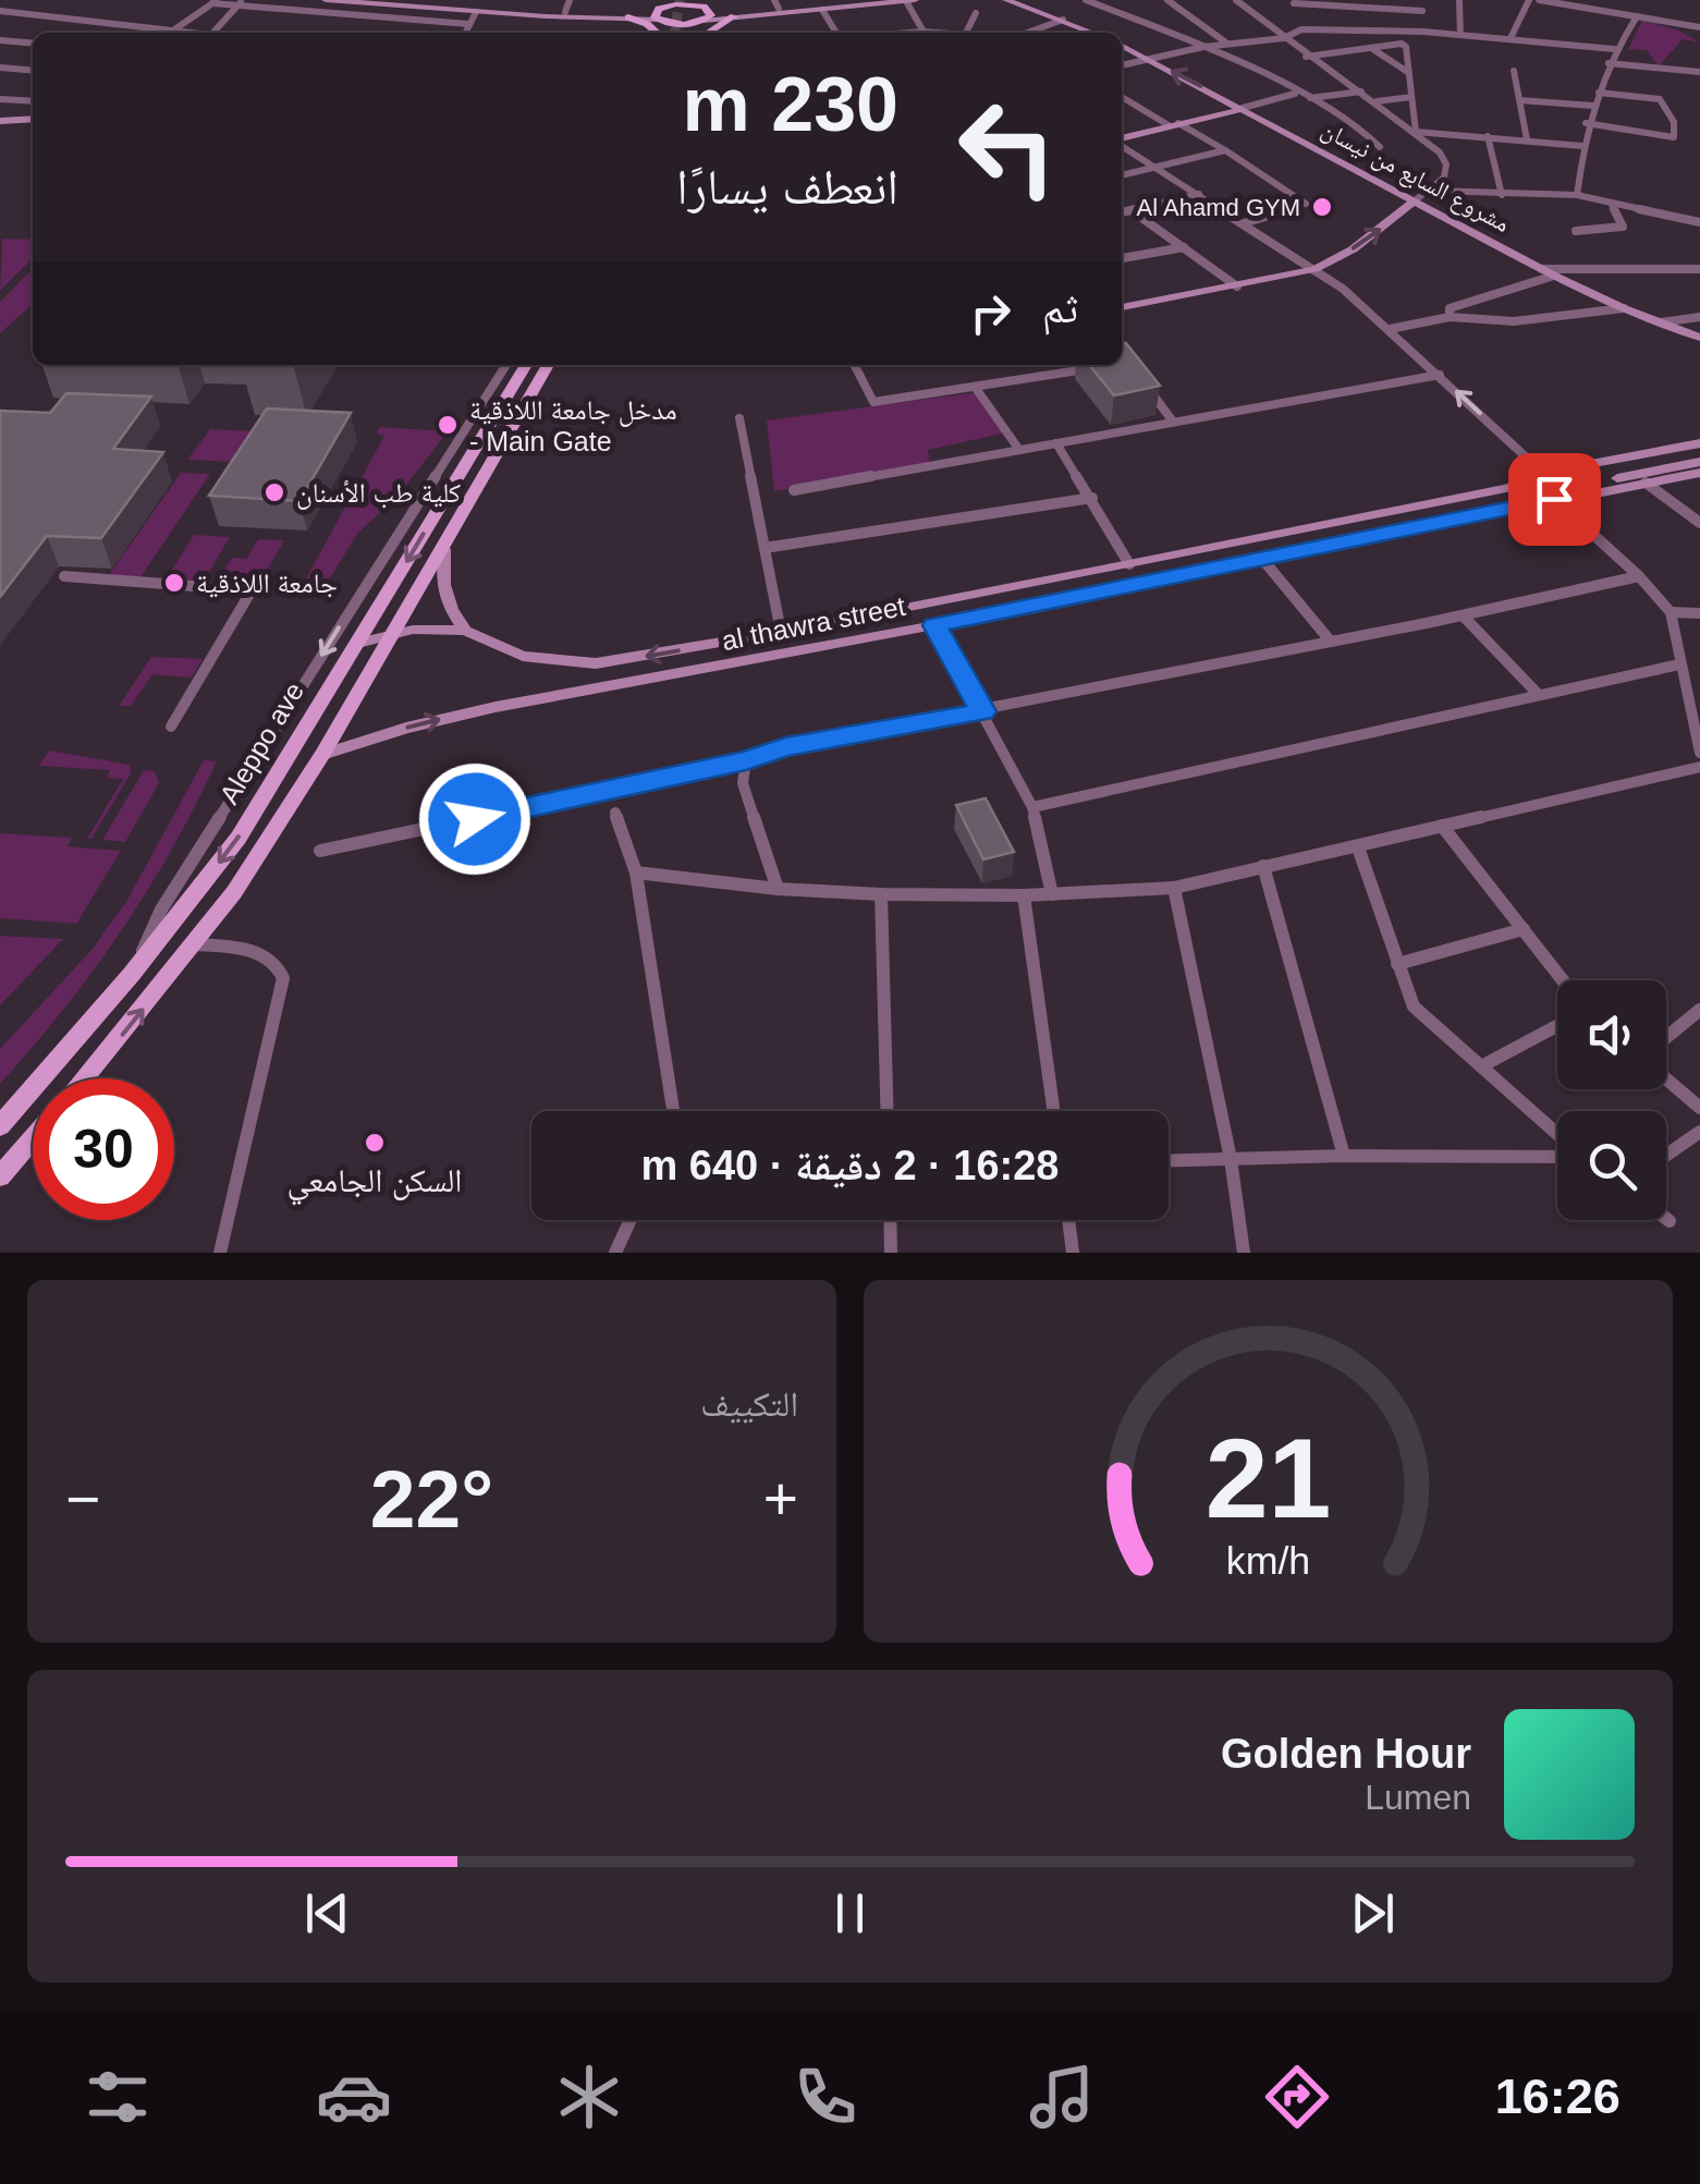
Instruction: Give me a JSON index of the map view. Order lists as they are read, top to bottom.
{
  "streets": {
    "main road": ["مشروع السابع من نيسان", "al thawra street", "Aleppo ave"]
  },
  "crossings": [
    ["al thawra street", "Aleppo ave"]
  ],
  "places": [
    "Al Ahamd GYM",
    "مدخل جامعة اللاذقية - Main Gate",
    "كلية طب الأسنان",
    "جامعة اللاذقية",
    "السكن الجامعي"
  ],
  "page": {
    "turn": ["230 m", "انعطف يسارًا"],
    "then": "ثم",
    "limit": "30",
    "trip": "16:28 · 2 دقيقة · 640 m",
    "tile": "التكييف",
    "heat": ["−", "22°", "+"],
    "song": ["Golden Hour", "Lumen"],
    "tabs": "16:26",
    "gauge": ["21", "km/h"]
  }
}
